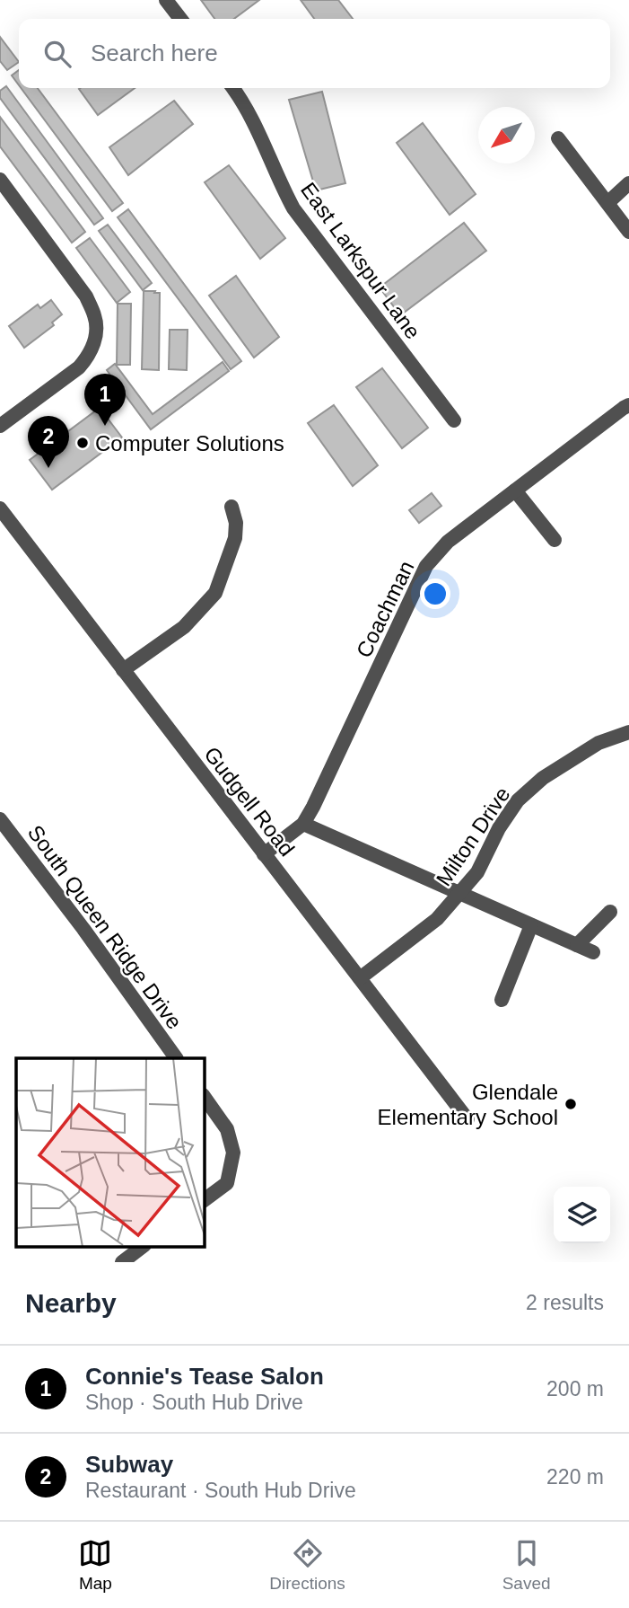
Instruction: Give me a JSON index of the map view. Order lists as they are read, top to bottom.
{
  "streets": {
    "street": [
      "East Larkspur Lane",
      "Coachman",
      "Gudgell Road",
      "Milton Drive",
      "South Queen Ridge Drive"
    ]
  },
  "crossings": [
    ["Coachman", "Gudgell Road"],
    ["Gudgell Road", "Milton Drive"]
  ],
  "places": ["Computer Solutions", "Glendale Elementary School"],
  "north": "bottom left",
  "page": {
    "search": "Search here",
    "pins": ["1", "2"],
    "heading": ["Nearby", "2 results"],
    "list": [
      {
        "mark": "1",
        "name": "Connie's Tease Salon",
        "note": "Shop · South Hub Drive",
        "value": "200 m"
      },
      {
        "mark": "2",
        "name": "Subway",
        "note": "Restaurant · South Hub Drive",
        "value": "220 m"
      }
    ],
    "nav": ["Map", "Directions", "Saved"]
  }
}
